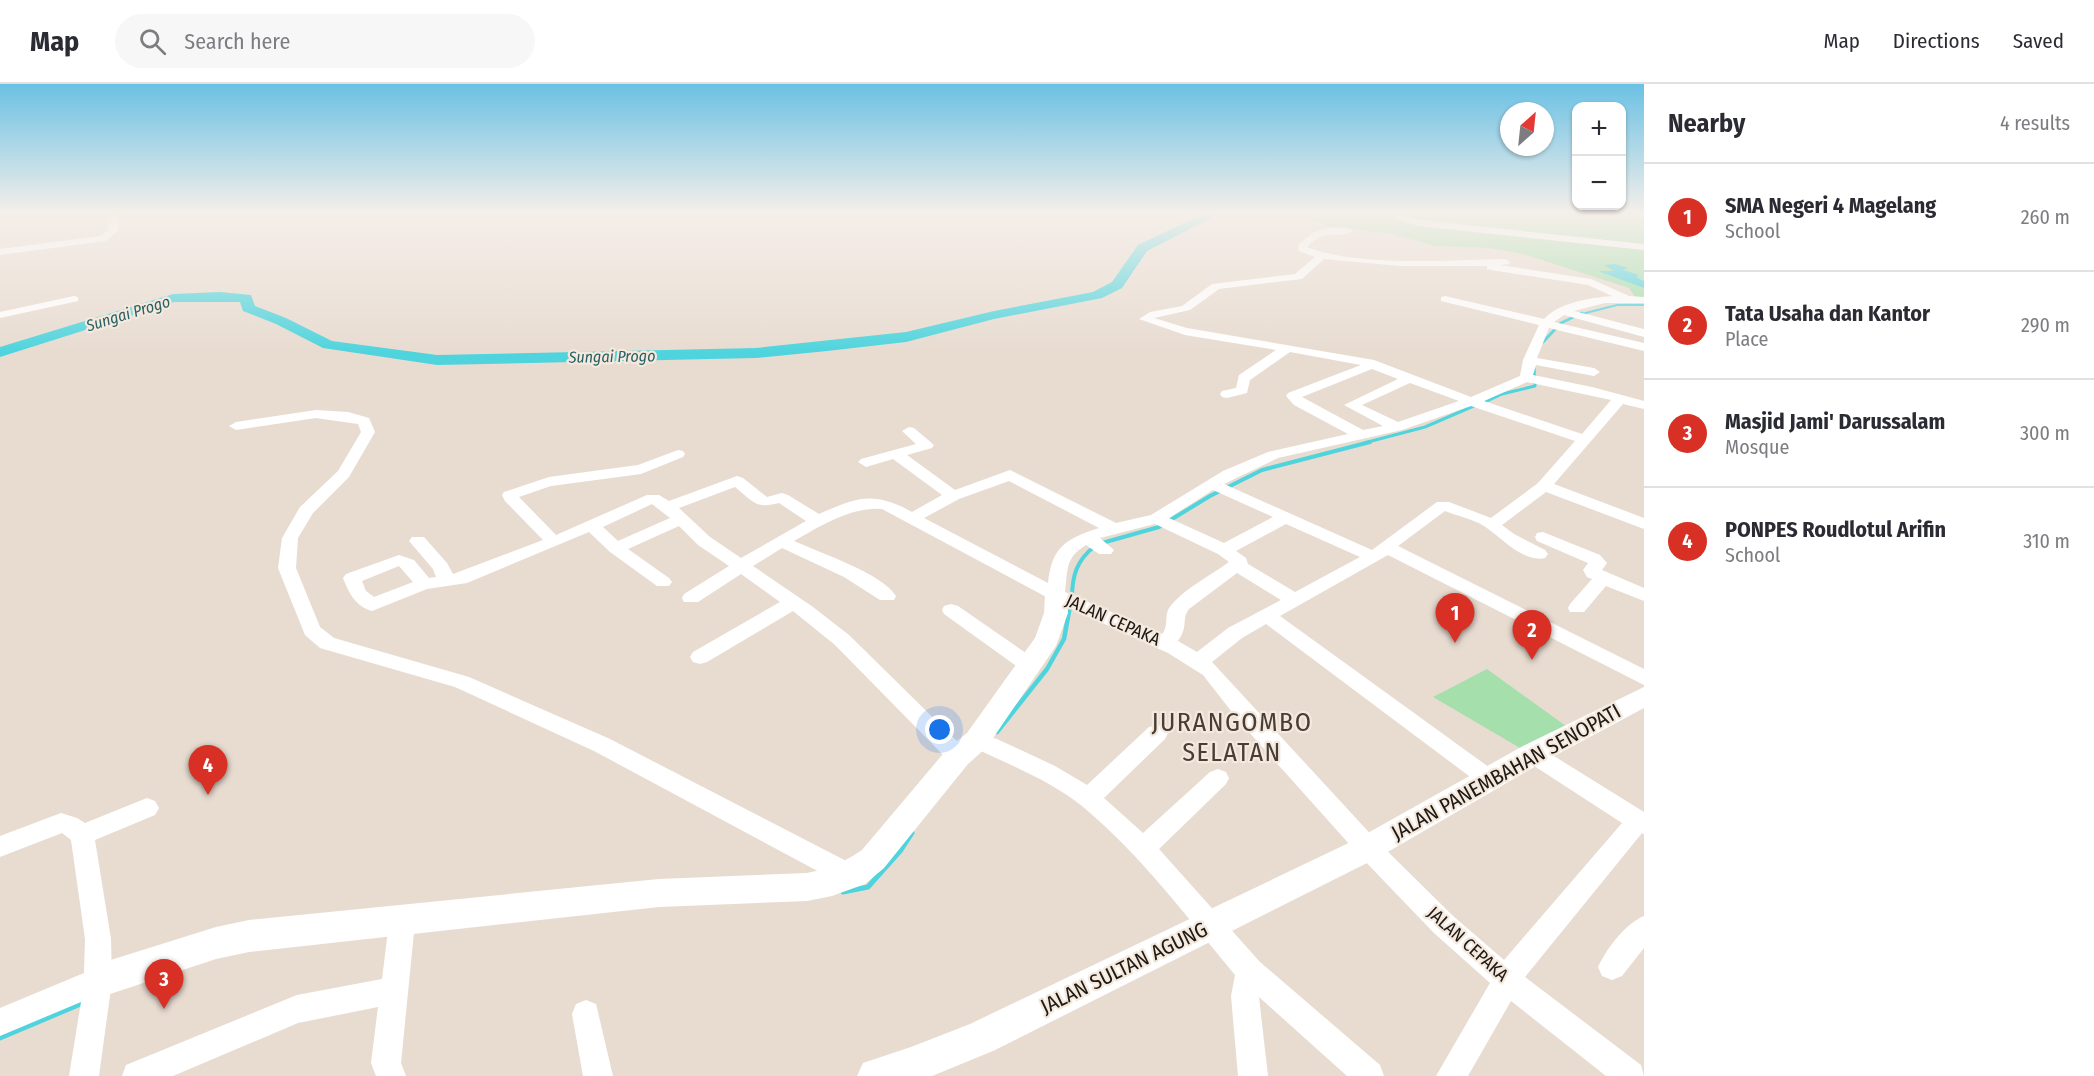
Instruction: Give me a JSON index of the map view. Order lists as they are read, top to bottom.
{
  "streets": {
    "main road": ["JALAN PANEMBAHAN SENOPATI", "JALAN SULTAN AGUNG"],
    "street": ["JALAN CEPAKA"]
  },
  "crossings": [
    ["JALAN CEPAKA", "JALAN PANEMBAHAN SENOPATI"],
    ["JALAN CEPAKA", "JALAN SULTAN AGUNG"],
    ["JALAN PANEMBAHAN SENOPATI", "JALAN SULTAN AGUNG"]
  ],
  "districts": ["JURANGOMBO SELATAN"],
  "water": ["Sungai Progo"],
  "north": "top right",
  "page": {
    "header": "Map",
    "search": "Search here",
    "nav": ["Map", "Directions", "Saved"],
    "heading": ["Nearby", "4 results"],
    "map_buttons": ["+", "−"],
    "list": [
      {
        "mark": "1",
        "name": "SMA Negeri 4 Magelang",
        "note": "School",
        "value": "260 m"
      },
      {
        "mark": "2",
        "name": "Tata Usaha dan Kantor",
        "note": "Place",
        "value": "290 m"
      },
      {
        "mark": "3",
        "name": "Masjid Jami' Darussalam",
        "note": "Mosque",
        "value": "300 m"
      },
      {
        "mark": "4",
        "name": "PONPES Roudlotul Arifin",
        "note": "School",
        "value": "310 m"
      }
    ],
    "pins": [
      "1",
      "2",
      "4",
      "3"
    ]
  }
}
